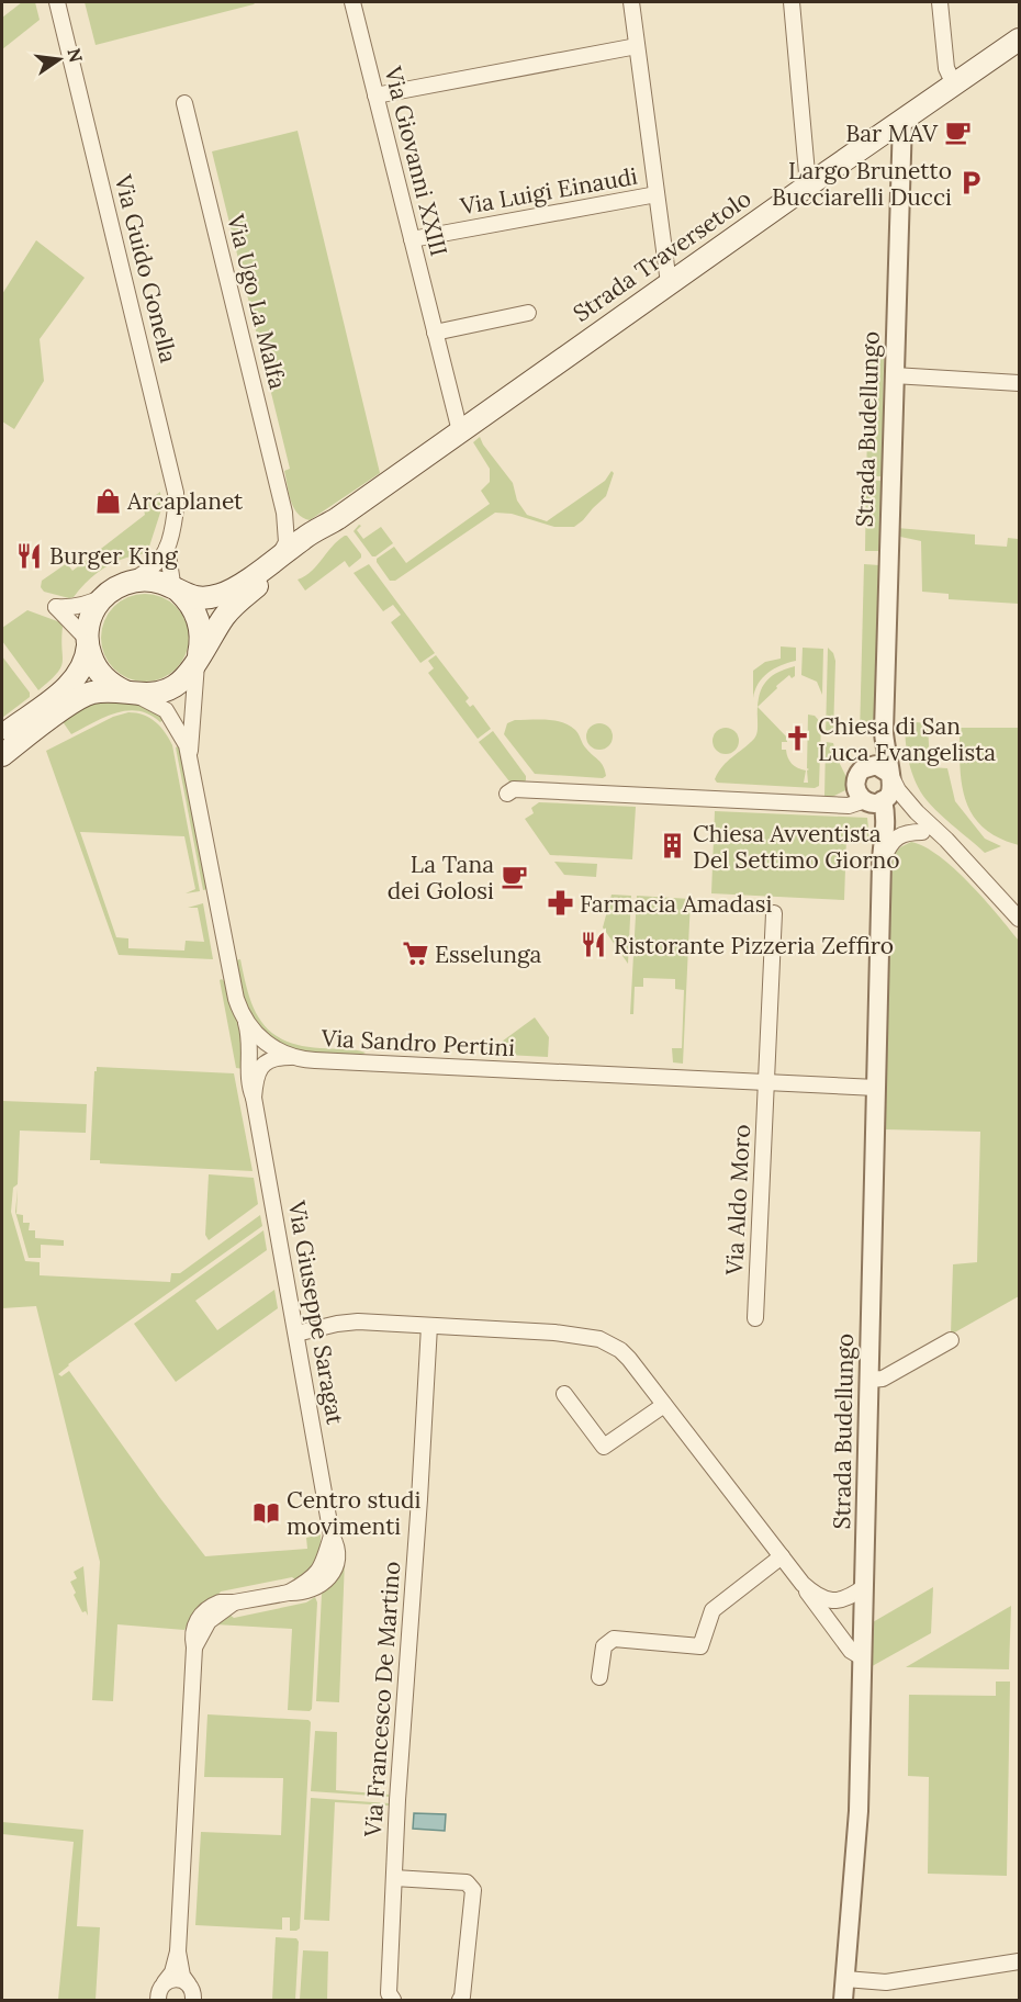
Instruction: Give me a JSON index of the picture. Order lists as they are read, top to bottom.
{
  "streets": {
    "main road": ["Strada Traversetolo"],
    "street": [
      "Via Giovanni XXIII",
      "Via Luigi Einaudi",
      "Via Guido Gonella",
      "Via Ugo La Malfa",
      "Strada Budellungo",
      "Via Sandro Pertini",
      "Via Aldo Moro",
      "Via Giuseppe Saragat",
      "Via Francesco De Martino"
    ]
  },
  "crossings": [
    ["Via Giovanni XXIII", "Via Luigi Einaudi"],
    ["Via Giovanni XXIII", "Strada Traversetolo"],
    ["Strada Traversetolo", "Via Guido Gonella"],
    ["Strada Traversetolo", "Via Ugo La Malfa"],
    ["Strada Traversetolo", "Strada Budellungo"],
    ["Strada Traversetolo", "Via Sandro Pertini"],
    ["Via Guido Gonella", "Via Sandro Pertini"],
    ["Strada Budellungo", "Via Sandro Pertini"],
    ["Via Sandro Pertini", "Via Aldo Moro"],
    ["Via Sandro Pertini", "Via Giuseppe Saragat"]
  ],
  "places": {
    "cafe": ["Bar MAV", "La Tana dei Golosi"],
    "parking": ["Largo Brunetto Bucciarelli Ducci"],
    "shop": ["Arcaplanet"],
    "restaurant": ["Burger King", "Ristorante Pizzeria Zeffiro"],
    "church": ["Chiesa di San Luca Evangelista"],
    "building": ["Chiesa Avventista Del Settimo Giorno"],
    "pharmacy": ["Farmacia Amadasi"],
    "supermarket": ["Esselunga"],
    "library": ["Centro studi movimenti"]
  },
  "north": "right"
}
